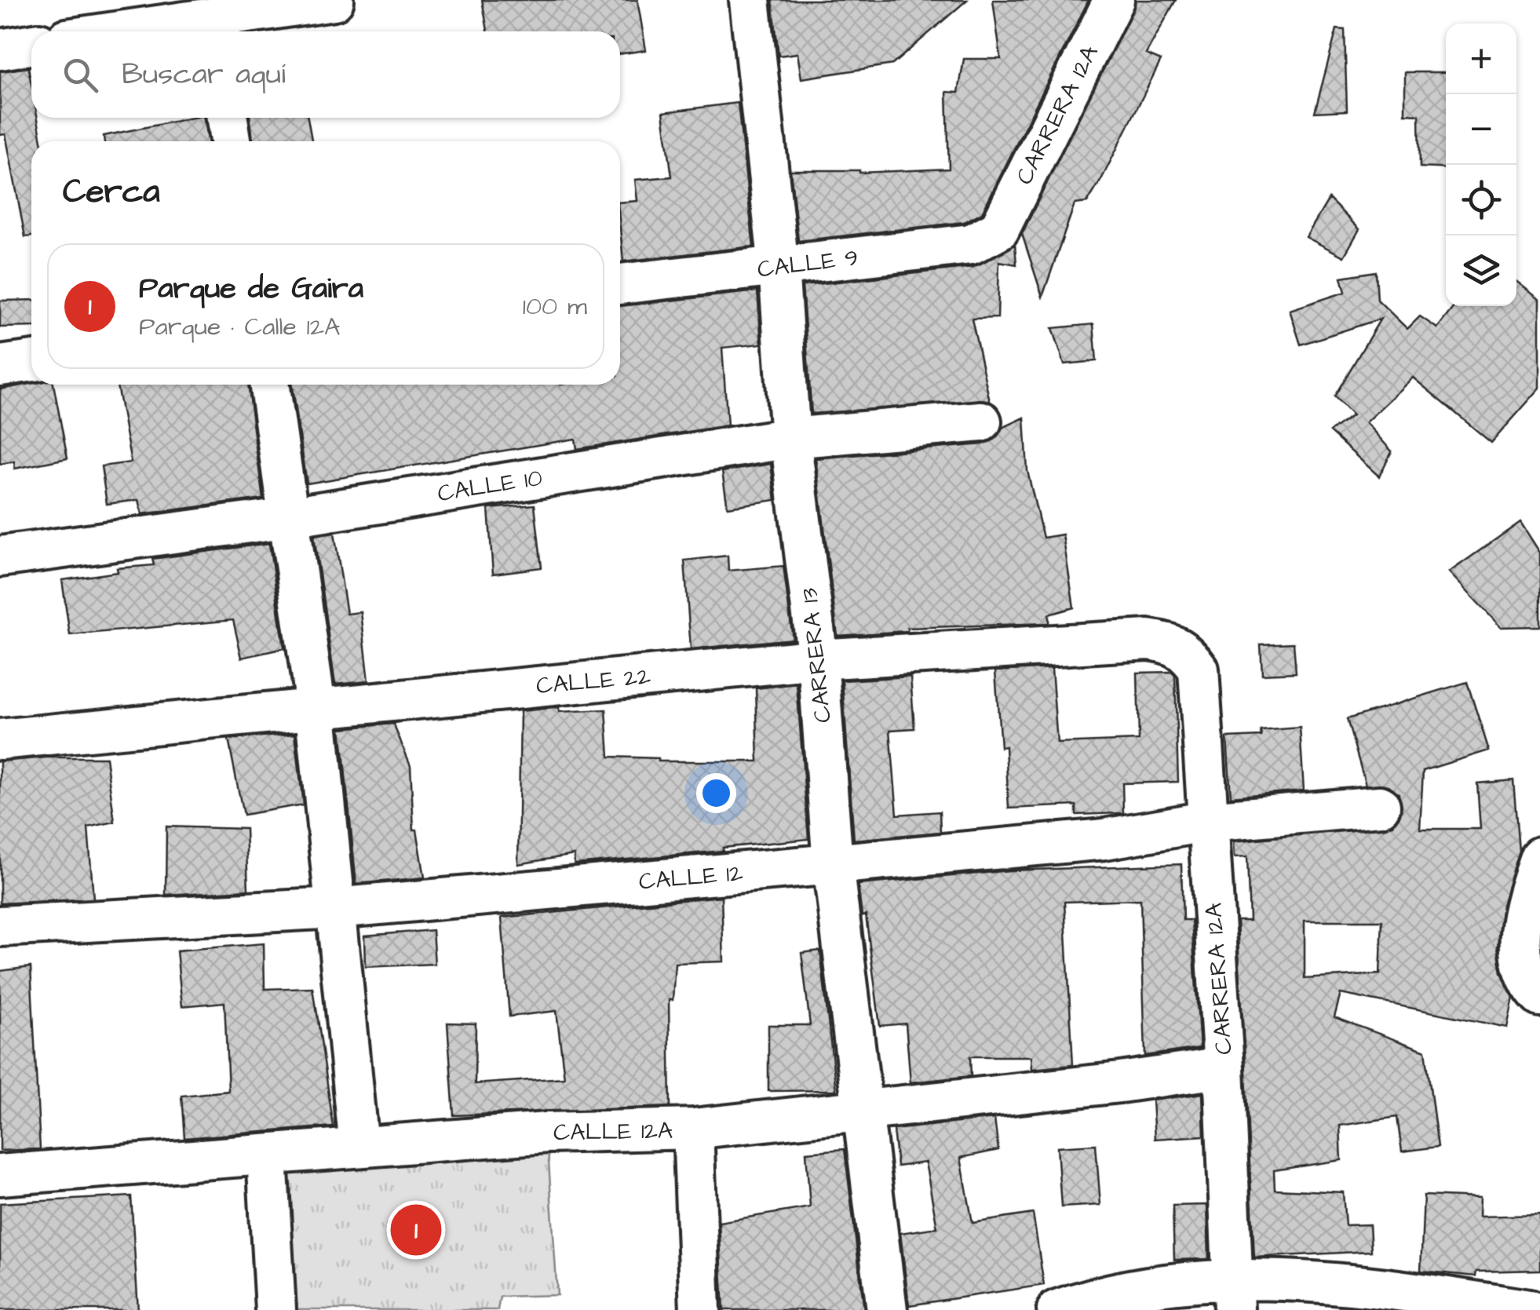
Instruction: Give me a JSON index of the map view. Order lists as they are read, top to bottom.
{
  "streets": {
    "street": [
      "CARRERA 12A",
      "CALLE 9",
      "CALLE 10",
      "CARRERA 13",
      "CALLE 22",
      "CALLE 12",
      "CALLE 12A"
    ]
  },
  "crossings": [
    ["CARRERA 12A", "CALLE 9"],
    ["CARRERA 12A", "CALLE 22"],
    ["CARRERA 12A", "CALLE 12"],
    ["CARRERA 12A", "CALLE 12A"],
    ["CALLE 9", "CARRERA 13"],
    ["CALLE 10", "CARRERA 13"],
    ["CARRERA 13", "CALLE 22"],
    ["CARRERA 13", "CALLE 12"],
    ["CARRERA 13", "CALLE 12A"]
  ],
  "page": {
    "map_buttons": ["+", "−"],
    "search": "Buscar aquí",
    "heading": "Cerca",
    "list": [
      {
        "mark": "1",
        "name": "Parque de Gaira",
        "note": "Parque · Calle 12A",
        "value": "100 m"
      }
    ],
    "pins": "1"
  }
}
